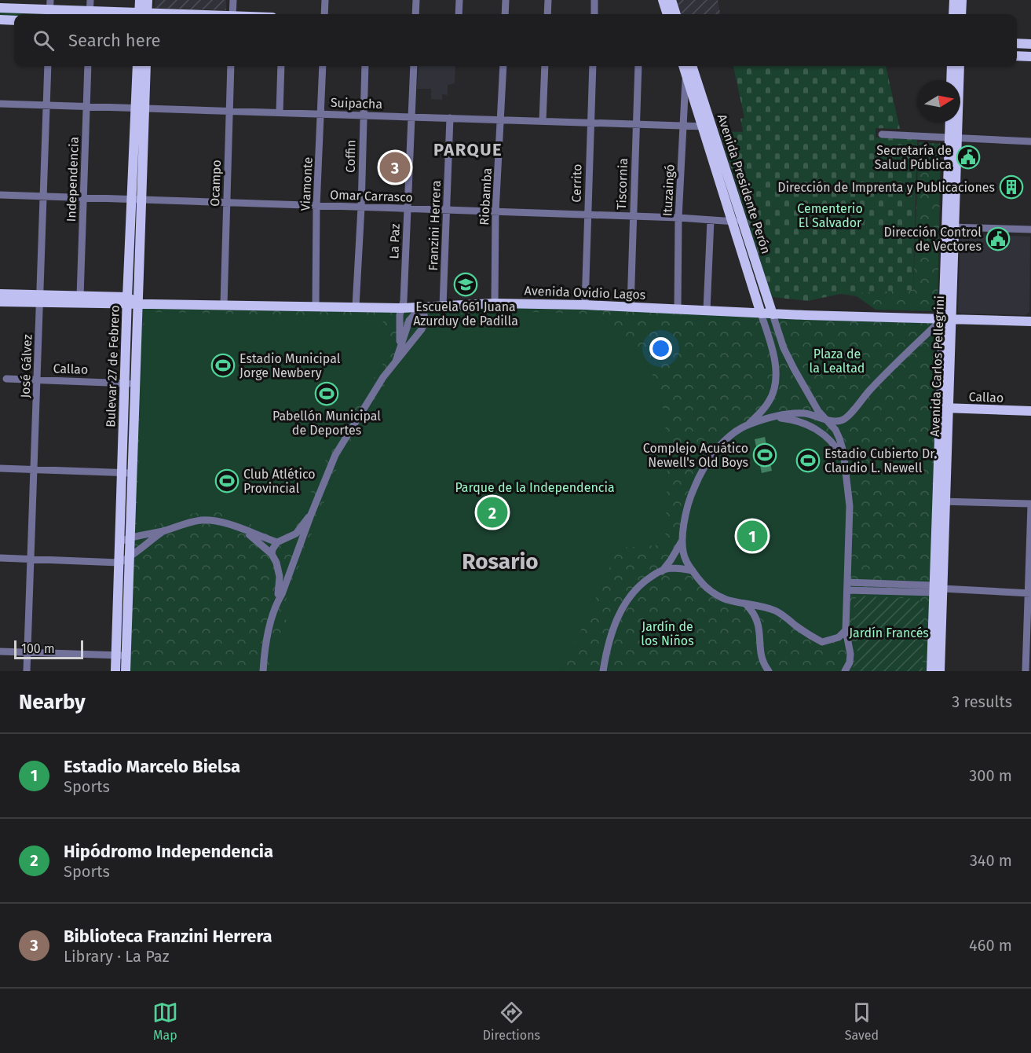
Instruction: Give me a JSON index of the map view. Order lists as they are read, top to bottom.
{
  "streets": {
    "main road": [
      "Avenida Presidente Perón",
      "Avenida Ovidio Lagos",
      "Bulevar 27 de Febrero",
      "Avenida Carlos Pellegrini",
      "Callao"
    ],
    "street": [
      "Suipacha",
      "Coffin",
      "Independencia",
      "Ocampo",
      "Cerrito",
      "Viamonte",
      "Tiscornia",
      "Ituzaingó",
      "Omar Carrasco",
      "Riobamba",
      "Franzini Herrera",
      "La Paz",
      "José Gálvez"
    ]
  },
  "crossings": [
    ["Suipacha", "Coffin"],
    ["Suipacha", "Independencia"],
    ["Suipacha", "Ocampo"],
    ["Suipacha", "Cerrito"],
    ["Suipacha", "Viamonte"],
    ["Suipacha", "Tiscornia"],
    ["Suipacha", "Avenida Presidente Perón"],
    ["Suipacha", "Ituzaingó"],
    ["Suipacha", "Riobamba"],
    ["Suipacha", "Franzini Herrera"],
    ["Suipacha", "La Paz"],
    ["Suipacha", "José Gálvez"],
    ["Suipacha", "Bulevar 27 de Febrero"],
    ["Coffin", "Omar Carrasco"],
    ["Coffin", "Avenida Ovidio Lagos"],
    ["Independencia", "Omar Carrasco"],
    ["Ocampo", "Omar Carrasco"],
    ["Ocampo", "Avenida Ovidio Lagos"],
    ["Cerrito", "Omar Carrasco"],
    ["Cerrito", "Avenida Ovidio Lagos"],
    ["Viamonte", "Omar Carrasco"],
    ["Viamonte", "Avenida Ovidio Lagos"],
    ["Tiscornia", "Omar Carrasco"],
    ["Tiscornia", "Avenida Ovidio Lagos"],
    ["Avenida Presidente Perón", "Ituzaingó"],
    ["Avenida Presidente Perón", "Omar Carrasco"],
    ["Avenida Presidente Perón", "Avenida Ovidio Lagos"],
    ["Ituzaingó", "Omar Carrasco"],
    ["Ituzaingó", "Avenida Ovidio Lagos"],
    ["Omar Carrasco", "Riobamba"],
    ["Omar Carrasco", "Franzini Herrera"],
    ["Omar Carrasco", "La Paz"],
    ["Omar Carrasco", "José Gálvez"],
    ["Omar Carrasco", "Bulevar 27 de Febrero"],
    ["Riobamba", "Avenida Ovidio Lagos"],
    ["Franzini Herrera", "Avenida Ovidio Lagos"],
    ["La Paz", "Avenida Ovidio Lagos"],
    ["Avenida Ovidio Lagos", "Bulevar 27 de Febrero"],
    ["Avenida Ovidio Lagos", "Avenida Carlos Pellegrini"],
    ["José Gálvez", "Callao"],
    ["Bulevar 27 de Febrero", "Callao"],
    ["Avenida Carlos Pellegrini", "Callao"]
  ],
  "districts": ["PARQUE", "Rosario"],
  "parks": [
    "Cementerio El Salvador",
    "Plaza de la Lealtad",
    "Parque de la Independencia",
    "Jardín de los Niños",
    "Jardín Francés"
  ],
  "places": {
    "public building": ["Secretaría de Salud Pública", "Dirección Control de Vectores"],
    "building": ["Dirección de Imprenta y Publicaciones"],
    "school or university": ["Escuela 661 Juana Azurduy de Padilla"],
    "sports": [
      "Estadio Municipal Jorge Newbery",
      "Pabellón Municipal de Deportes",
      "Complejo Acuático Newell's Old Boys",
      "Estadio Cubierto Dr. Claudio L. Newell",
      "Club Atlético Provincial"
    ]
  },
  "scale_bar": "100 m",
  "north": "right",
  "page": {
    "search": "Search here",
    "pins": ["3", "2", "1"],
    "scale": "100 m",
    "heading": ["Nearby", "3 results"],
    "list": [
      {
        "mark": "1",
        "name": "Estadio Marcelo Bielsa",
        "note": "Sports",
        "value": "300 m"
      },
      {
        "mark": "2",
        "name": "Hipódromo Independencia",
        "note": "Sports",
        "value": "340 m"
      },
      {
        "mark": "3",
        "name": "Biblioteca Franzini Herrera",
        "note": "Library · La Paz",
        "value": "460 m"
      }
    ],
    "nav": ["Map", "Directions", "Saved"]
  }
}
